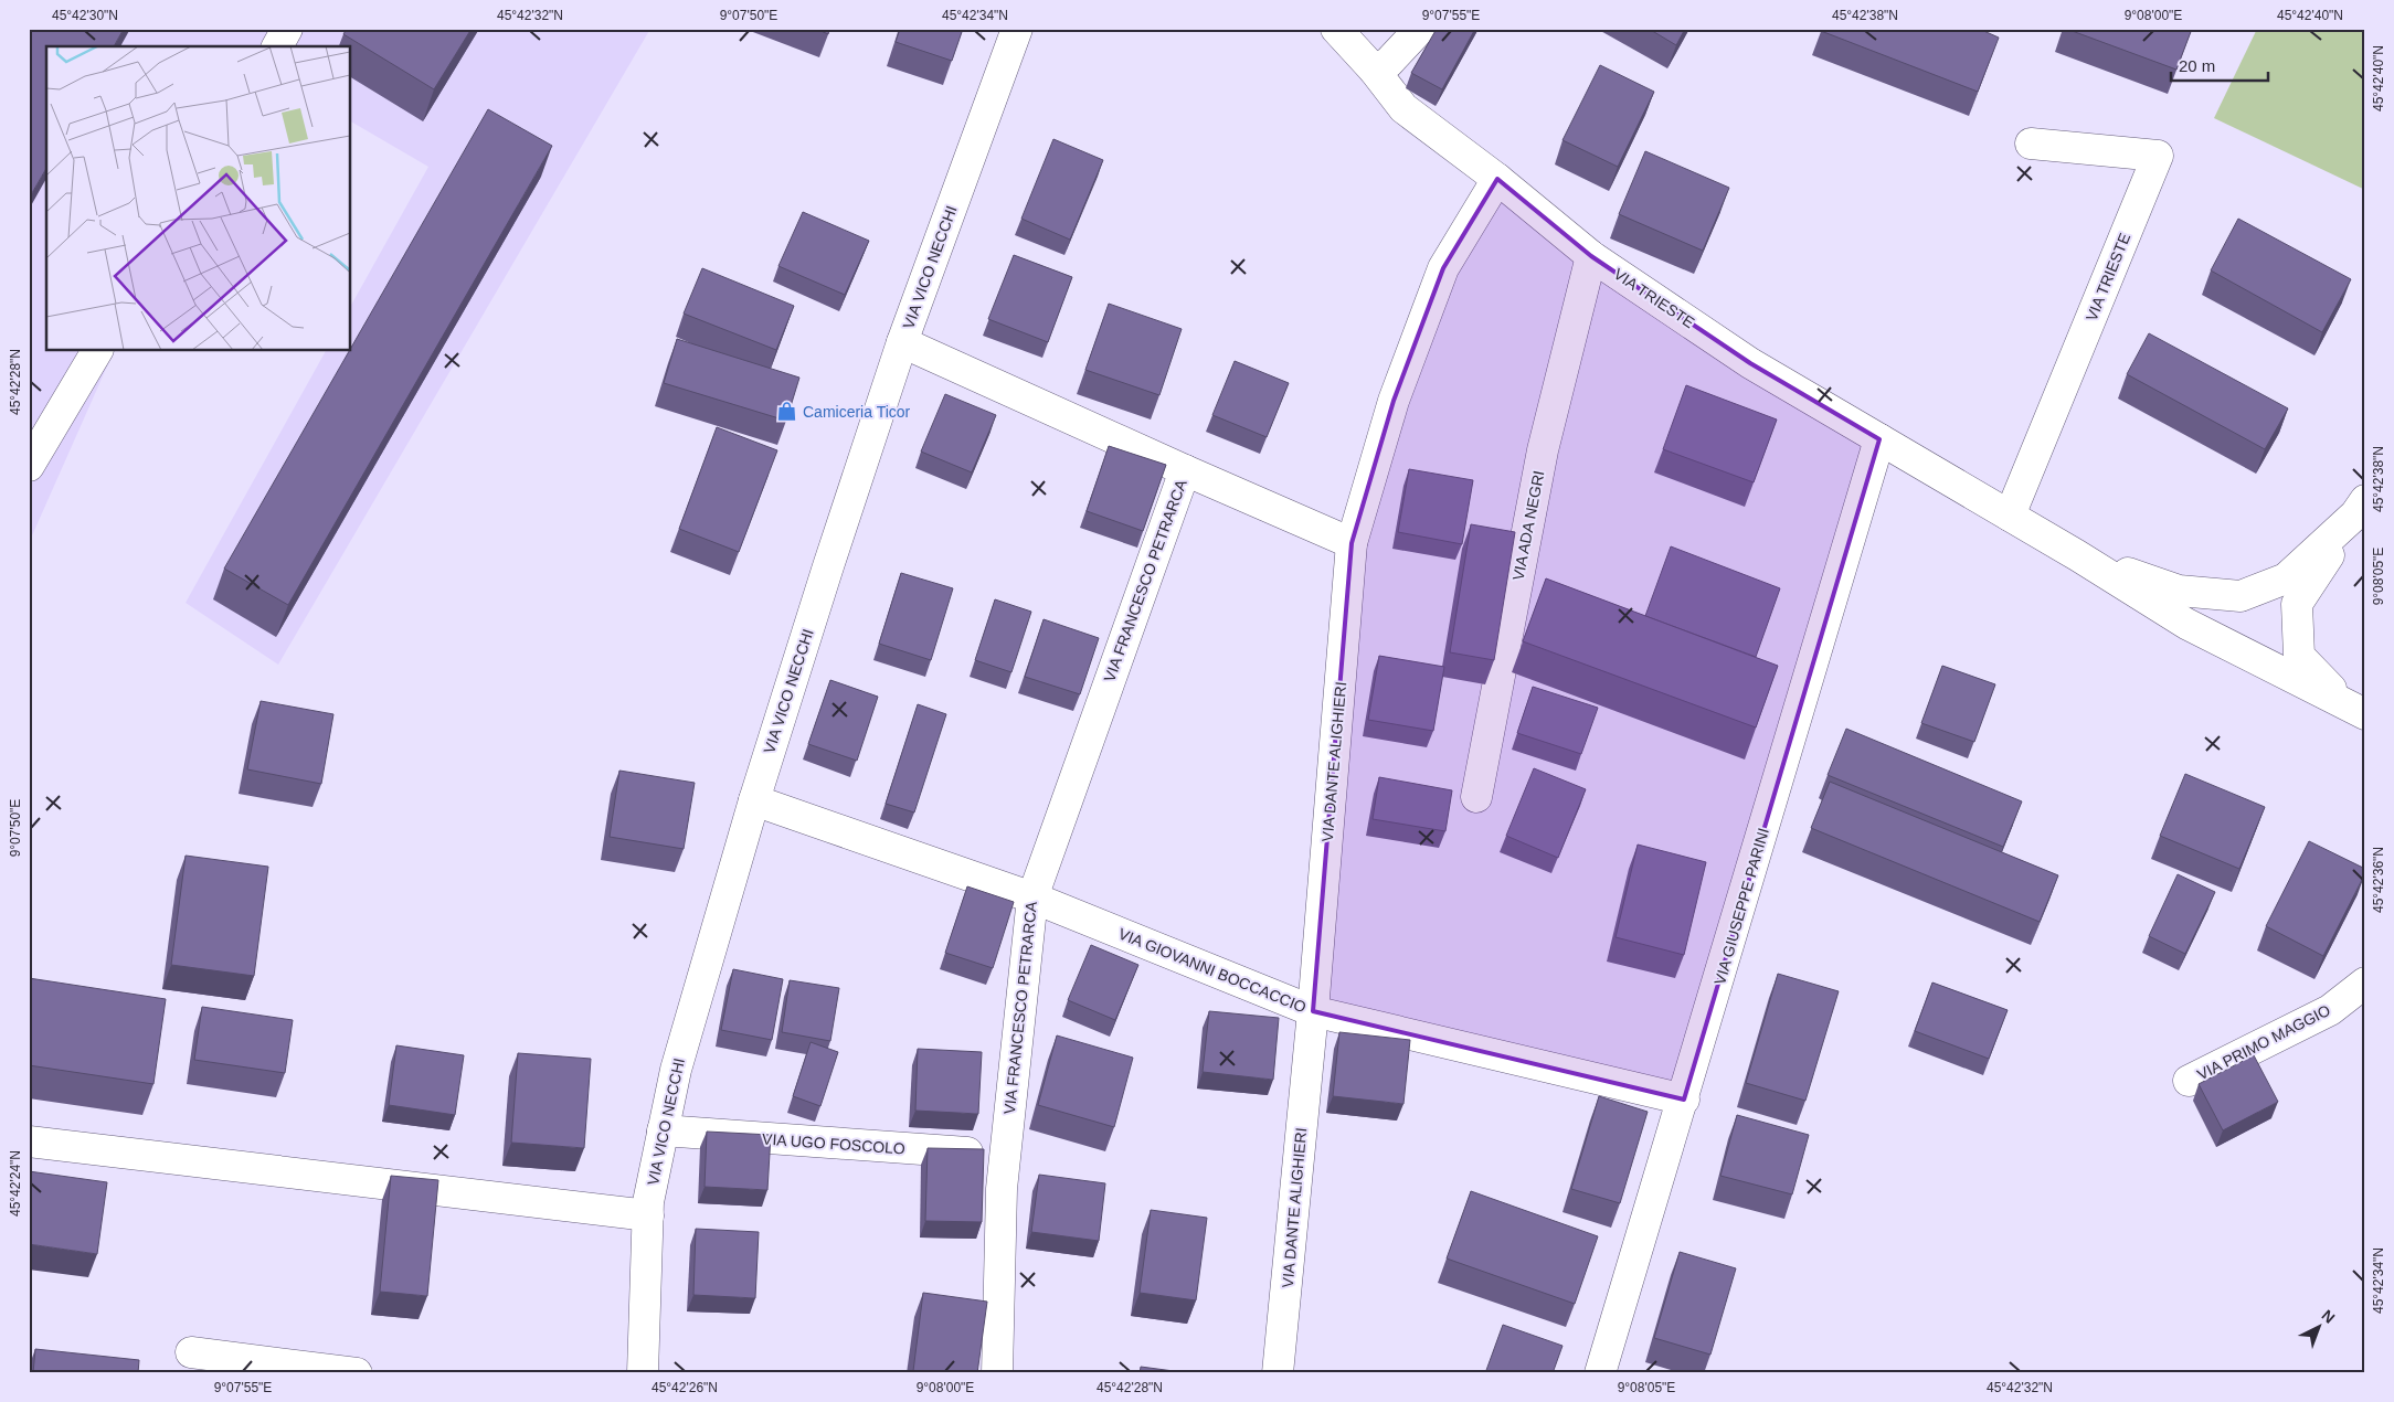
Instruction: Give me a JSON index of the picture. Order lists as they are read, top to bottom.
{
  "streets": {
    "street": [
      "VIA VICO NECCHI",
      "VIA TRIESTE",
      "VIA ADA NEGRI",
      "VIA FRANCESCO PETRARCA",
      "VIA DANTE ALIGHIERI",
      "VIA GIUSEPPE PARINI",
      "VIA GIOVANNI BOCCACCIO",
      "VIA PRIMO MAGGIO",
      "VIA UGO FOSCOLO"
    ]
  },
  "crossings": [
    ["VIA VICO NECCHI", "VIA GIOVANNI BOCCACCIO"],
    ["VIA VICO NECCHI", "VIA UGO FOSCOLO"],
    ["VIA TRIESTE", "VIA ADA NEGRI"],
    ["VIA TRIESTE", "VIA DANTE ALIGHIERI"],
    ["VIA TRIESTE", "VIA GIUSEPPE PARINI"],
    ["VIA FRANCESCO PETRARCA", "VIA GIOVANNI BOCCACCIO"],
    ["VIA FRANCESCO PETRARCA", "VIA UGO FOSCOLO"],
    ["VIA DANTE ALIGHIERI", "VIA GIOVANNI BOCCACCIO"],
    ["VIA GIUSEPPE PARINI", "VIA GIOVANNI BOCCACCIO"]
  ],
  "places": {
    "shop": ["Camiceria Ticor"]
  },
  "scale_bar": "20 m",
  "north": "top right",
  "coordinates": [
    "45°42'30\"N",
    "45°42'32\"N",
    "9°07'50\"E",
    "45°42'34\"N",
    "9°07'55\"E",
    "45°42'38\"N",
    "9°08'00\"E",
    "45°42'40\"N",
    "45°42'28\"N",
    "9°08'05\"E",
    "45°42'36\"N",
    "45°42'24\"N",
    "45°42'26\"N"
  ]
}
